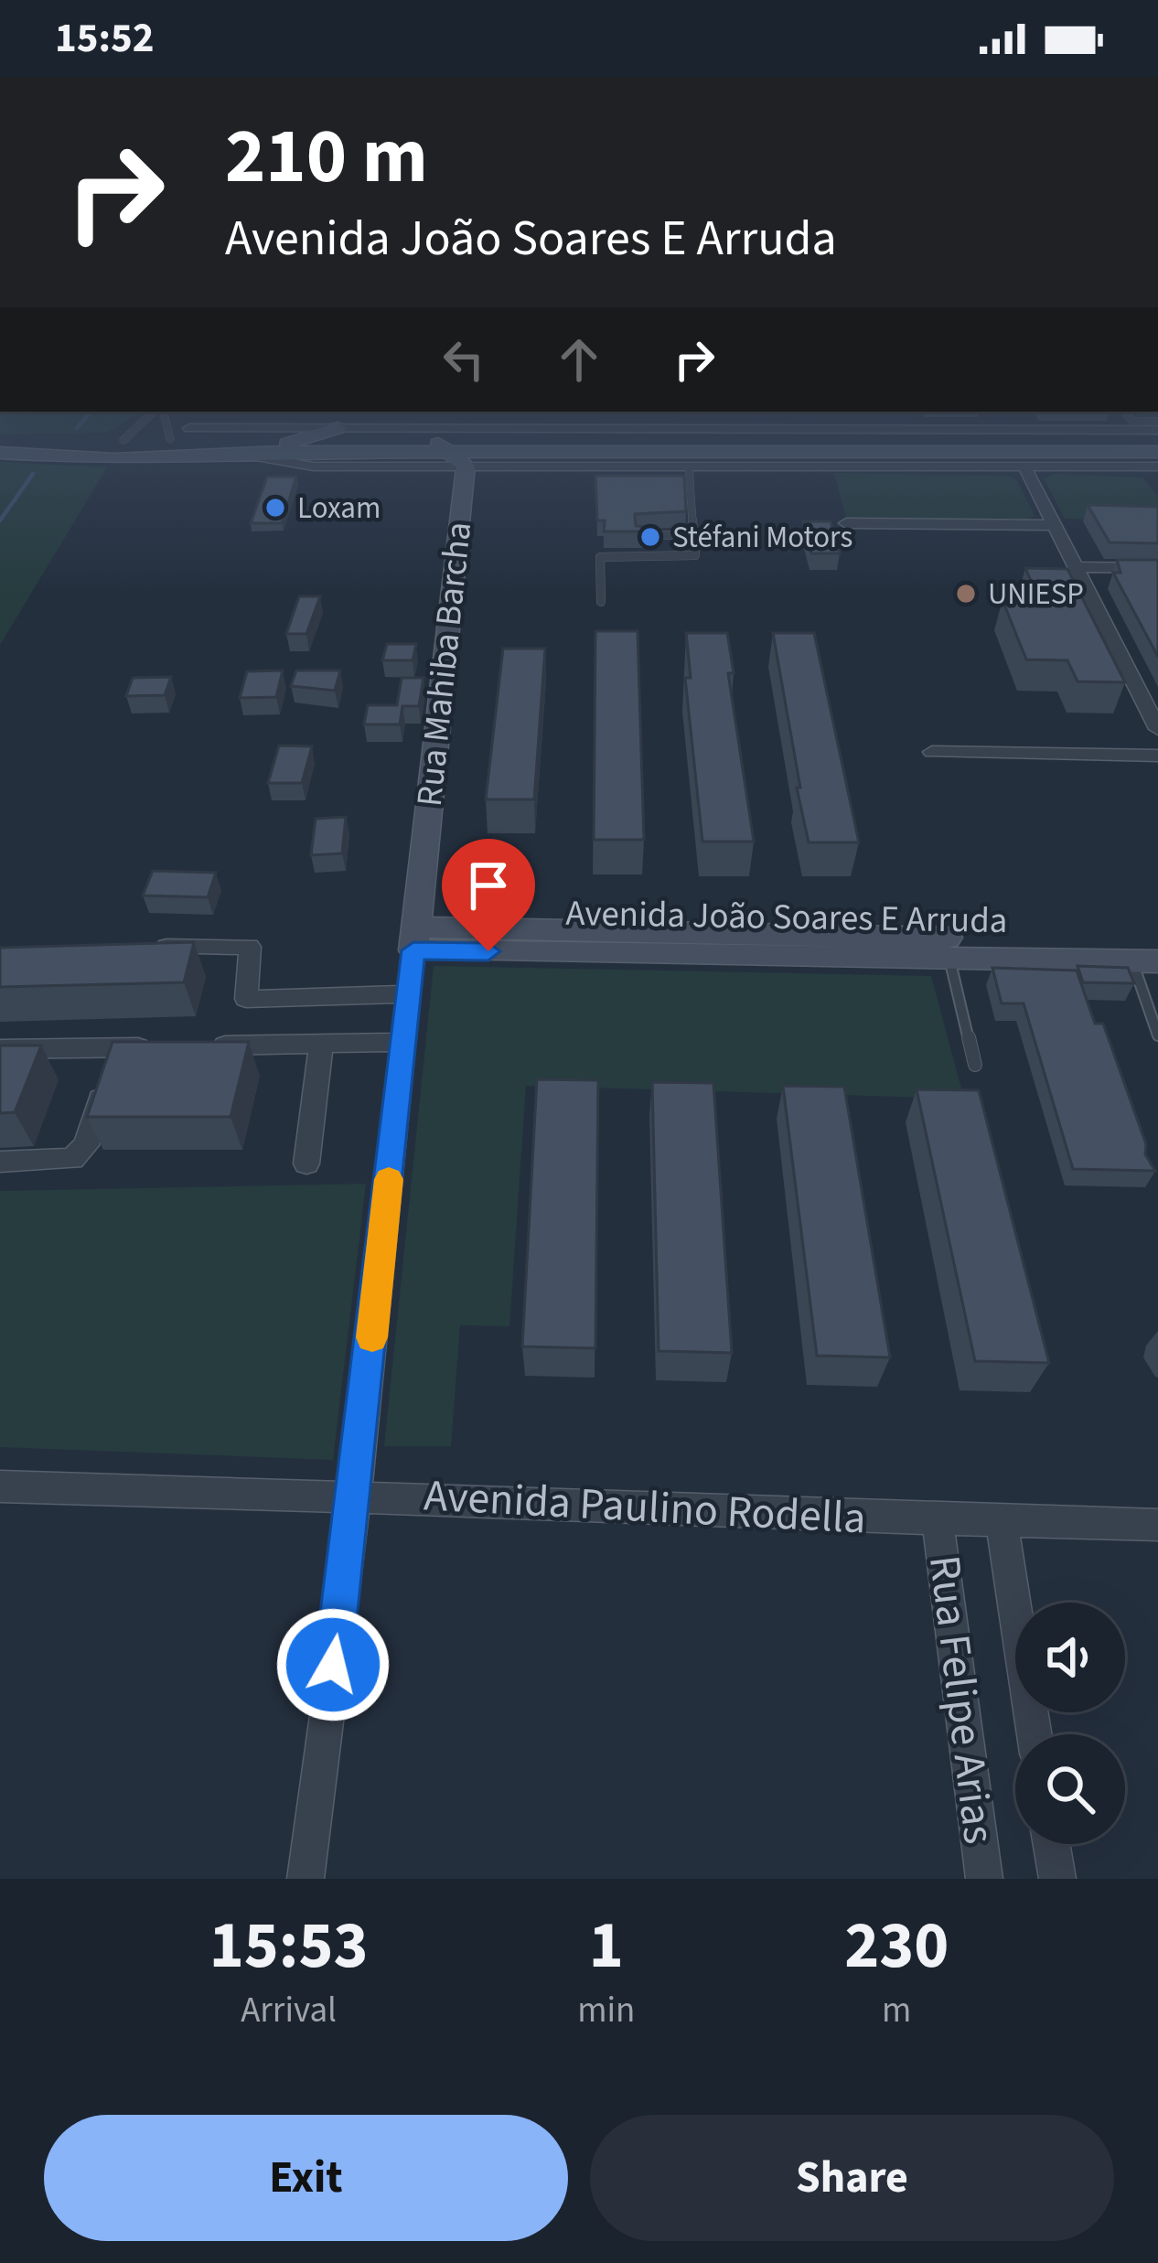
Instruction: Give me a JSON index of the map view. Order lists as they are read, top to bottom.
{
  "streets": {
    "main road": ["Rua Mahiba Barcha", "Avenida João Soares E Arruda"],
    "street": ["Avenida Paulino Rodella", "Rua Felipe Arias"]
  },
  "crossings": [
    ["Rua Mahiba Barcha", "Avenida João Soares E Arruda"],
    ["Rua Mahiba Barcha", "Avenida Paulino Rodella"],
    ["Avenida Paulino Rodella", "Rua Felipe Arias"]
  ],
  "places": ["Loxam", "Stéfani Motors", "UNIESP"],
  "page": {
    "status": "15:52",
    "turn": ["210 m", "Avenida João Soares E Arruda"],
    "eta": [
      "15:53",
      "Arrival",
      "1",
      "min",
      "230",
      "m"
    ],
    "buttons": ["Exit", "Share"]
  }
}
